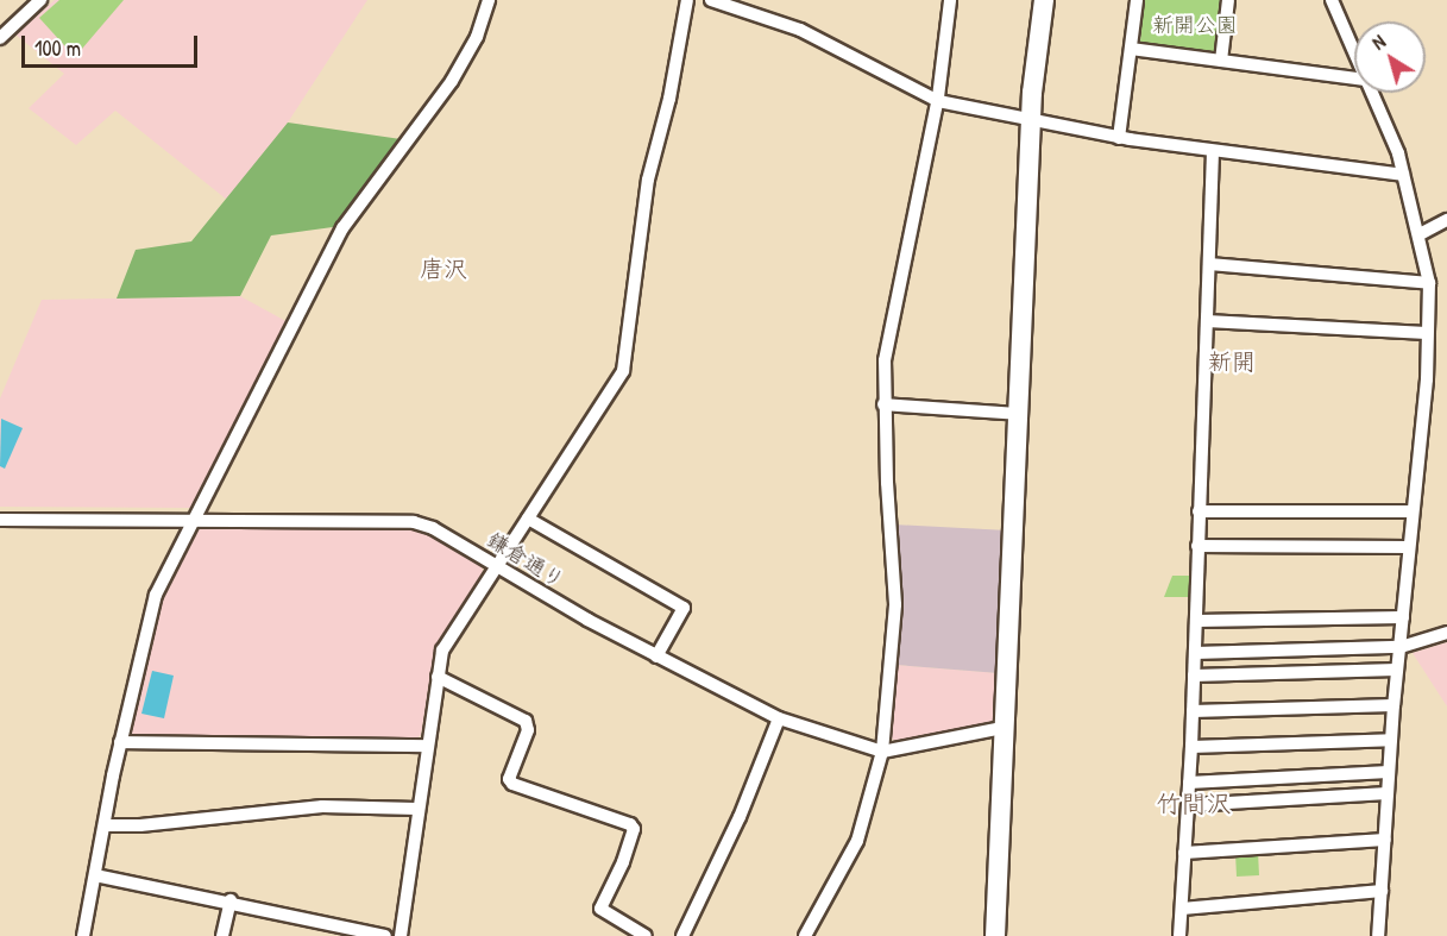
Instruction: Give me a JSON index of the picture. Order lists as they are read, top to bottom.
{
  "streets": {
    "street": ["鎌倉通り"]
  },
  "districts": ["唐沢", "新開", "竹間沢"],
  "parks": ["新開公園"],
  "scale_bar": "100 m",
  "north": "top left"
}
